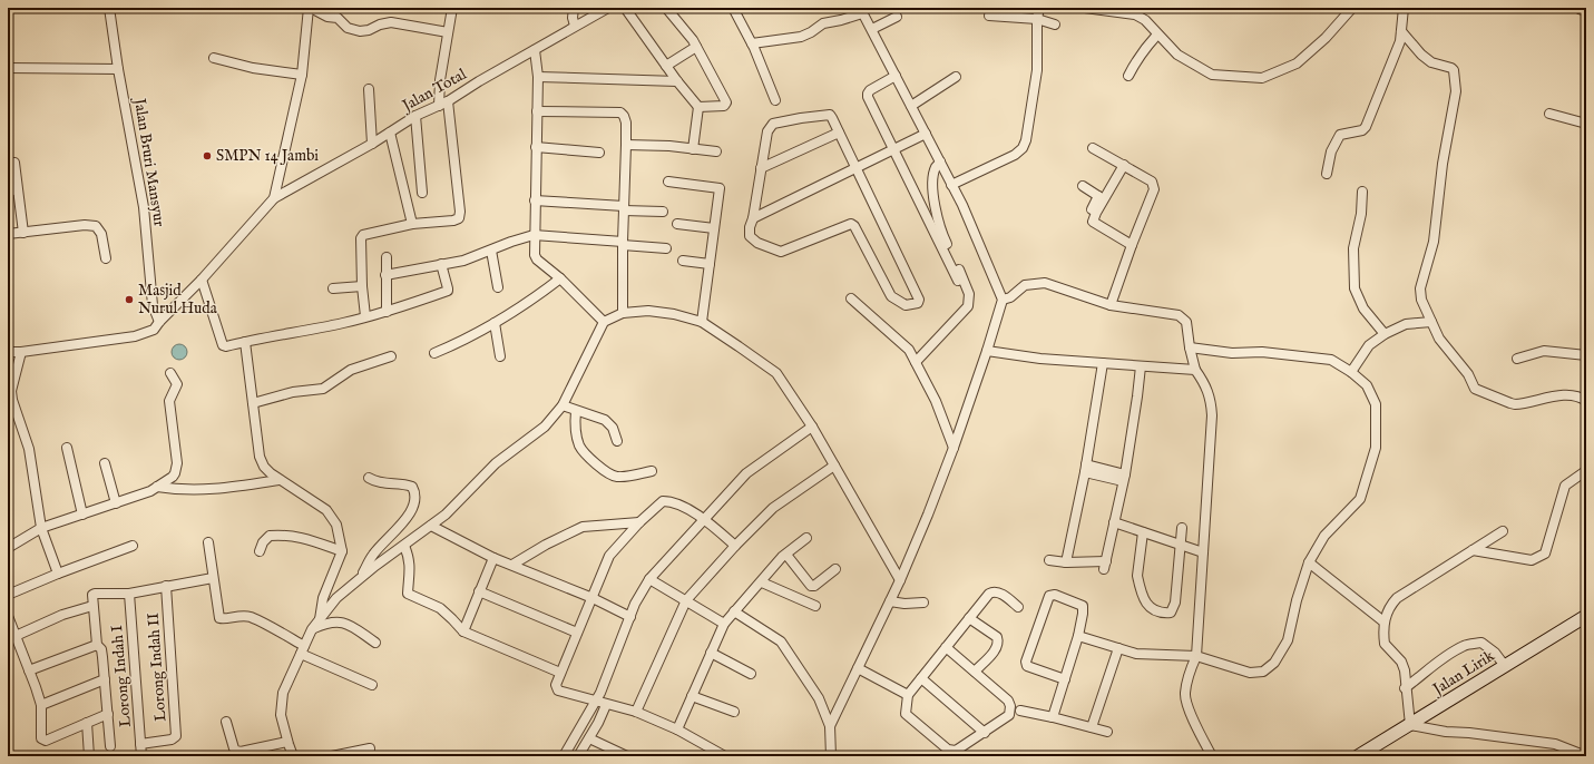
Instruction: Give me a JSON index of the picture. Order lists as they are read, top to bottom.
{
  "streets": {
    "main road": ["Jalan Lirik"],
    "street": [
      "Jalan Total",
      "Jalan Bruri Mansyur",
      "Lorong Indah II",
      "Lorong Indah I"
    ]
  },
  "crossings": [
    ["Lorong Indah II", "Lorong Indah I"]
  ],
  "places": ["SMPN 14 Jambi", "Masjid Nurul Huda"]
}
